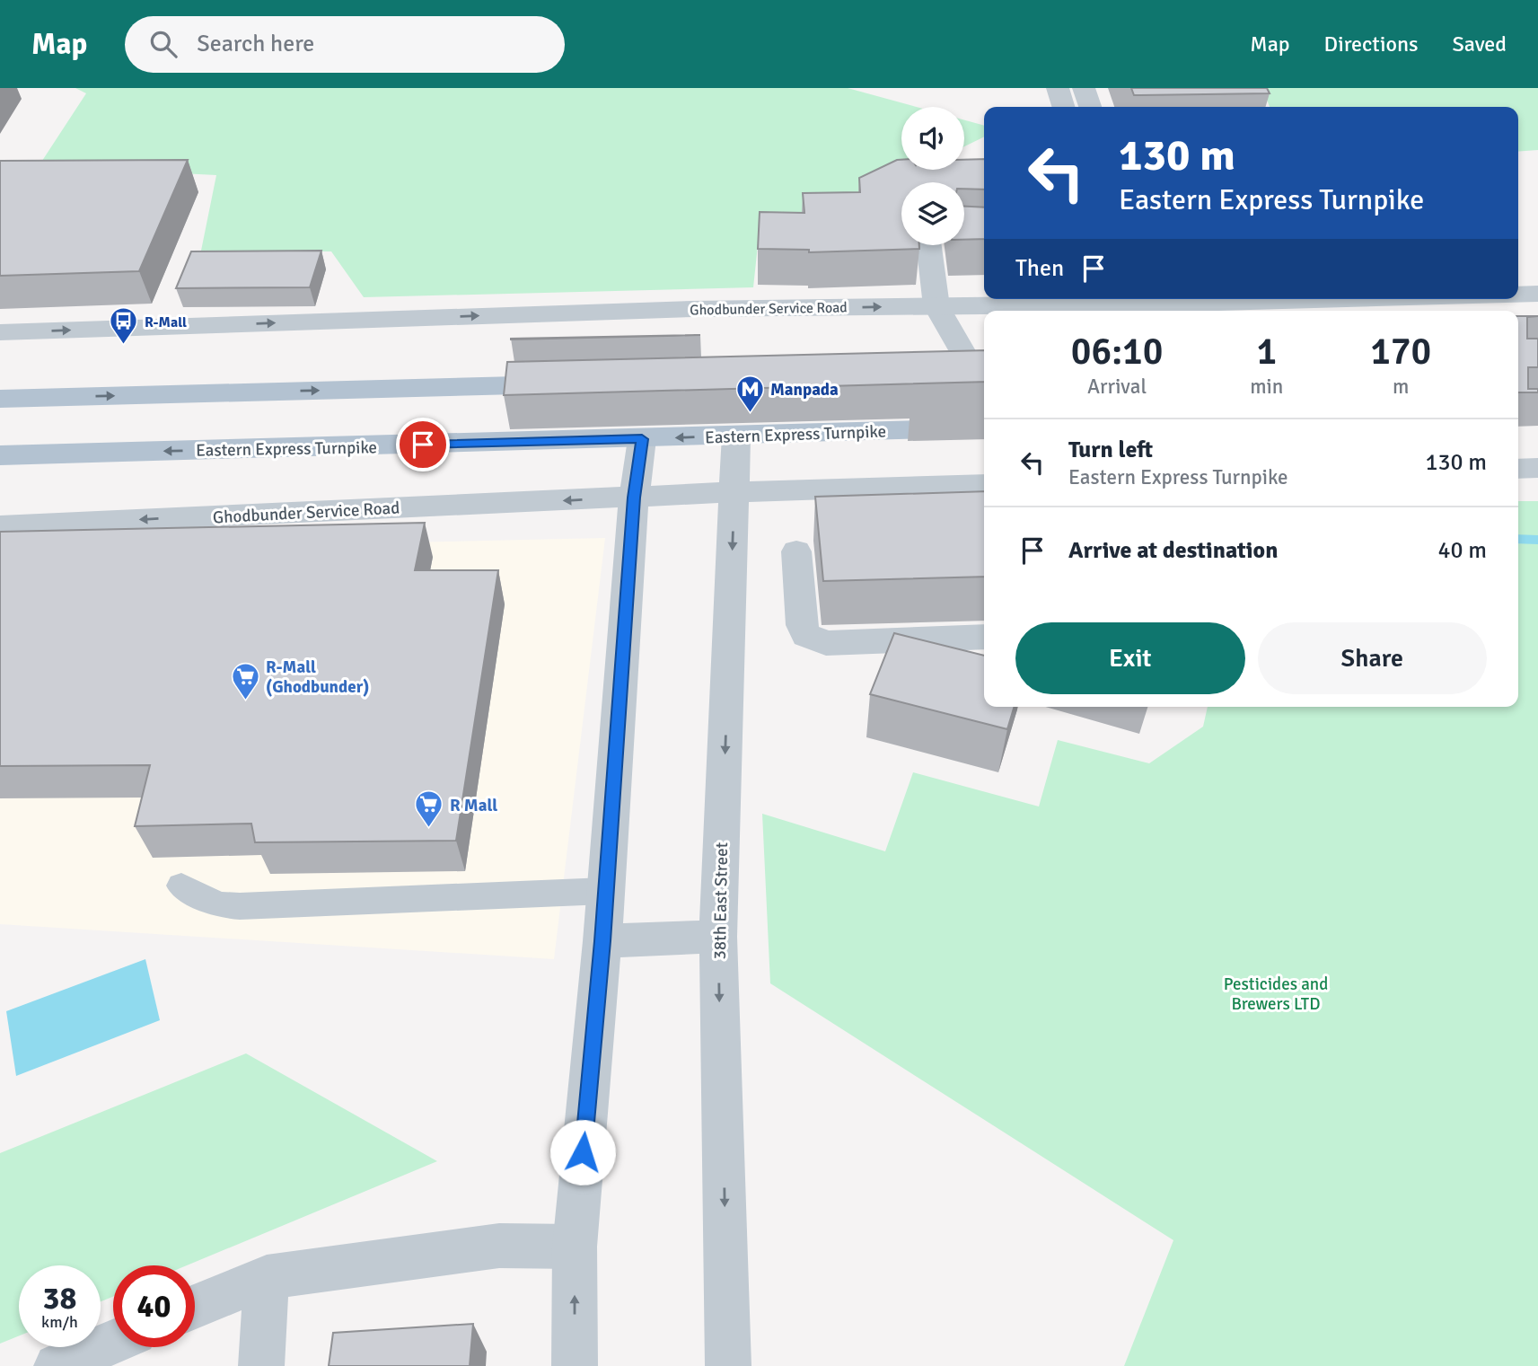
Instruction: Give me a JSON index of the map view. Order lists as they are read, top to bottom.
{
  "streets": {
    "main road": ["Eastern Express Turnpike"],
    "street": ["Ghodbunder Service Road", "38th East Street"]
  },
  "crossings": [
    ["Ghodbunder Service Road", "38th East Street"],
    ["Eastern Express Turnpike", "38th East Street"]
  ],
  "parks": ["Pesticides and Brewers LTD"],
  "places": {
    "bus stop": ["R-Mall"],
    "metro station": ["Manpada"],
    "supermarket": ["R-Mall (Ghodbunder)", "R Mall"]
  },
  "page": {
    "header": "Map",
    "search": "Search here",
    "nav": ["Map", "Directions", "Saved"],
    "turn": ["130 m", "Eastern Express Turnpike"],
    "then": "Then",
    "eta": [
      "06:10",
      "Arrival",
      "1",
      "min",
      "170",
      "m"
    ],
    "list": [
      {
        "name": "Turn left",
        "note": "Eastern Express Turnpike",
        "value": "130 m"
      },
      {
        "name": "Arrive at destination",
        "value": "40 m"
      }
    ],
    "buttons": ["Exit", "Share"],
    "speed": "38 km/h",
    "limit": "40"
  }
}
